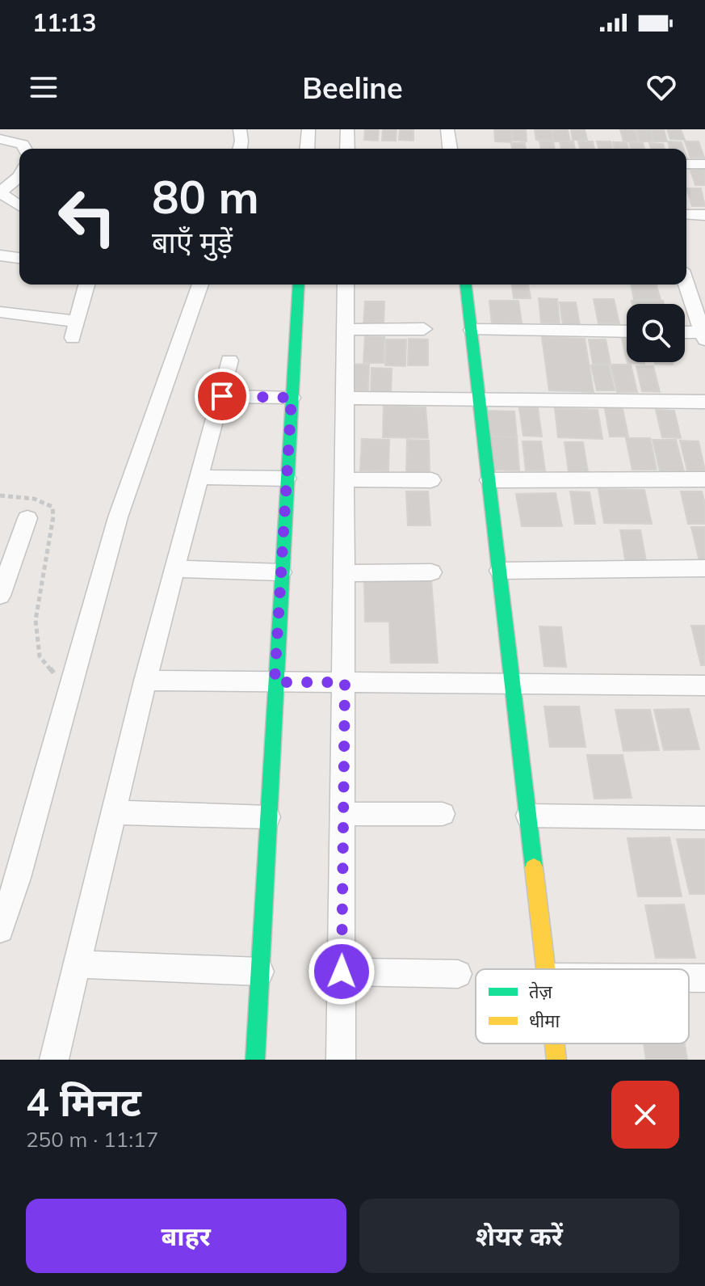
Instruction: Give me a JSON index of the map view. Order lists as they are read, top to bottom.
{
  "legend": ["तेज़", "धीमा"],
  "page": {
    "status": "11:13",
    "header": "Beeline",
    "turn": ["80 m", "बाएँ मुड़ें"],
    "heading": ["4 मिनट", "250 m · 11:17"],
    "buttons": ["बाहर", "शेयर करें"]
  }
}
